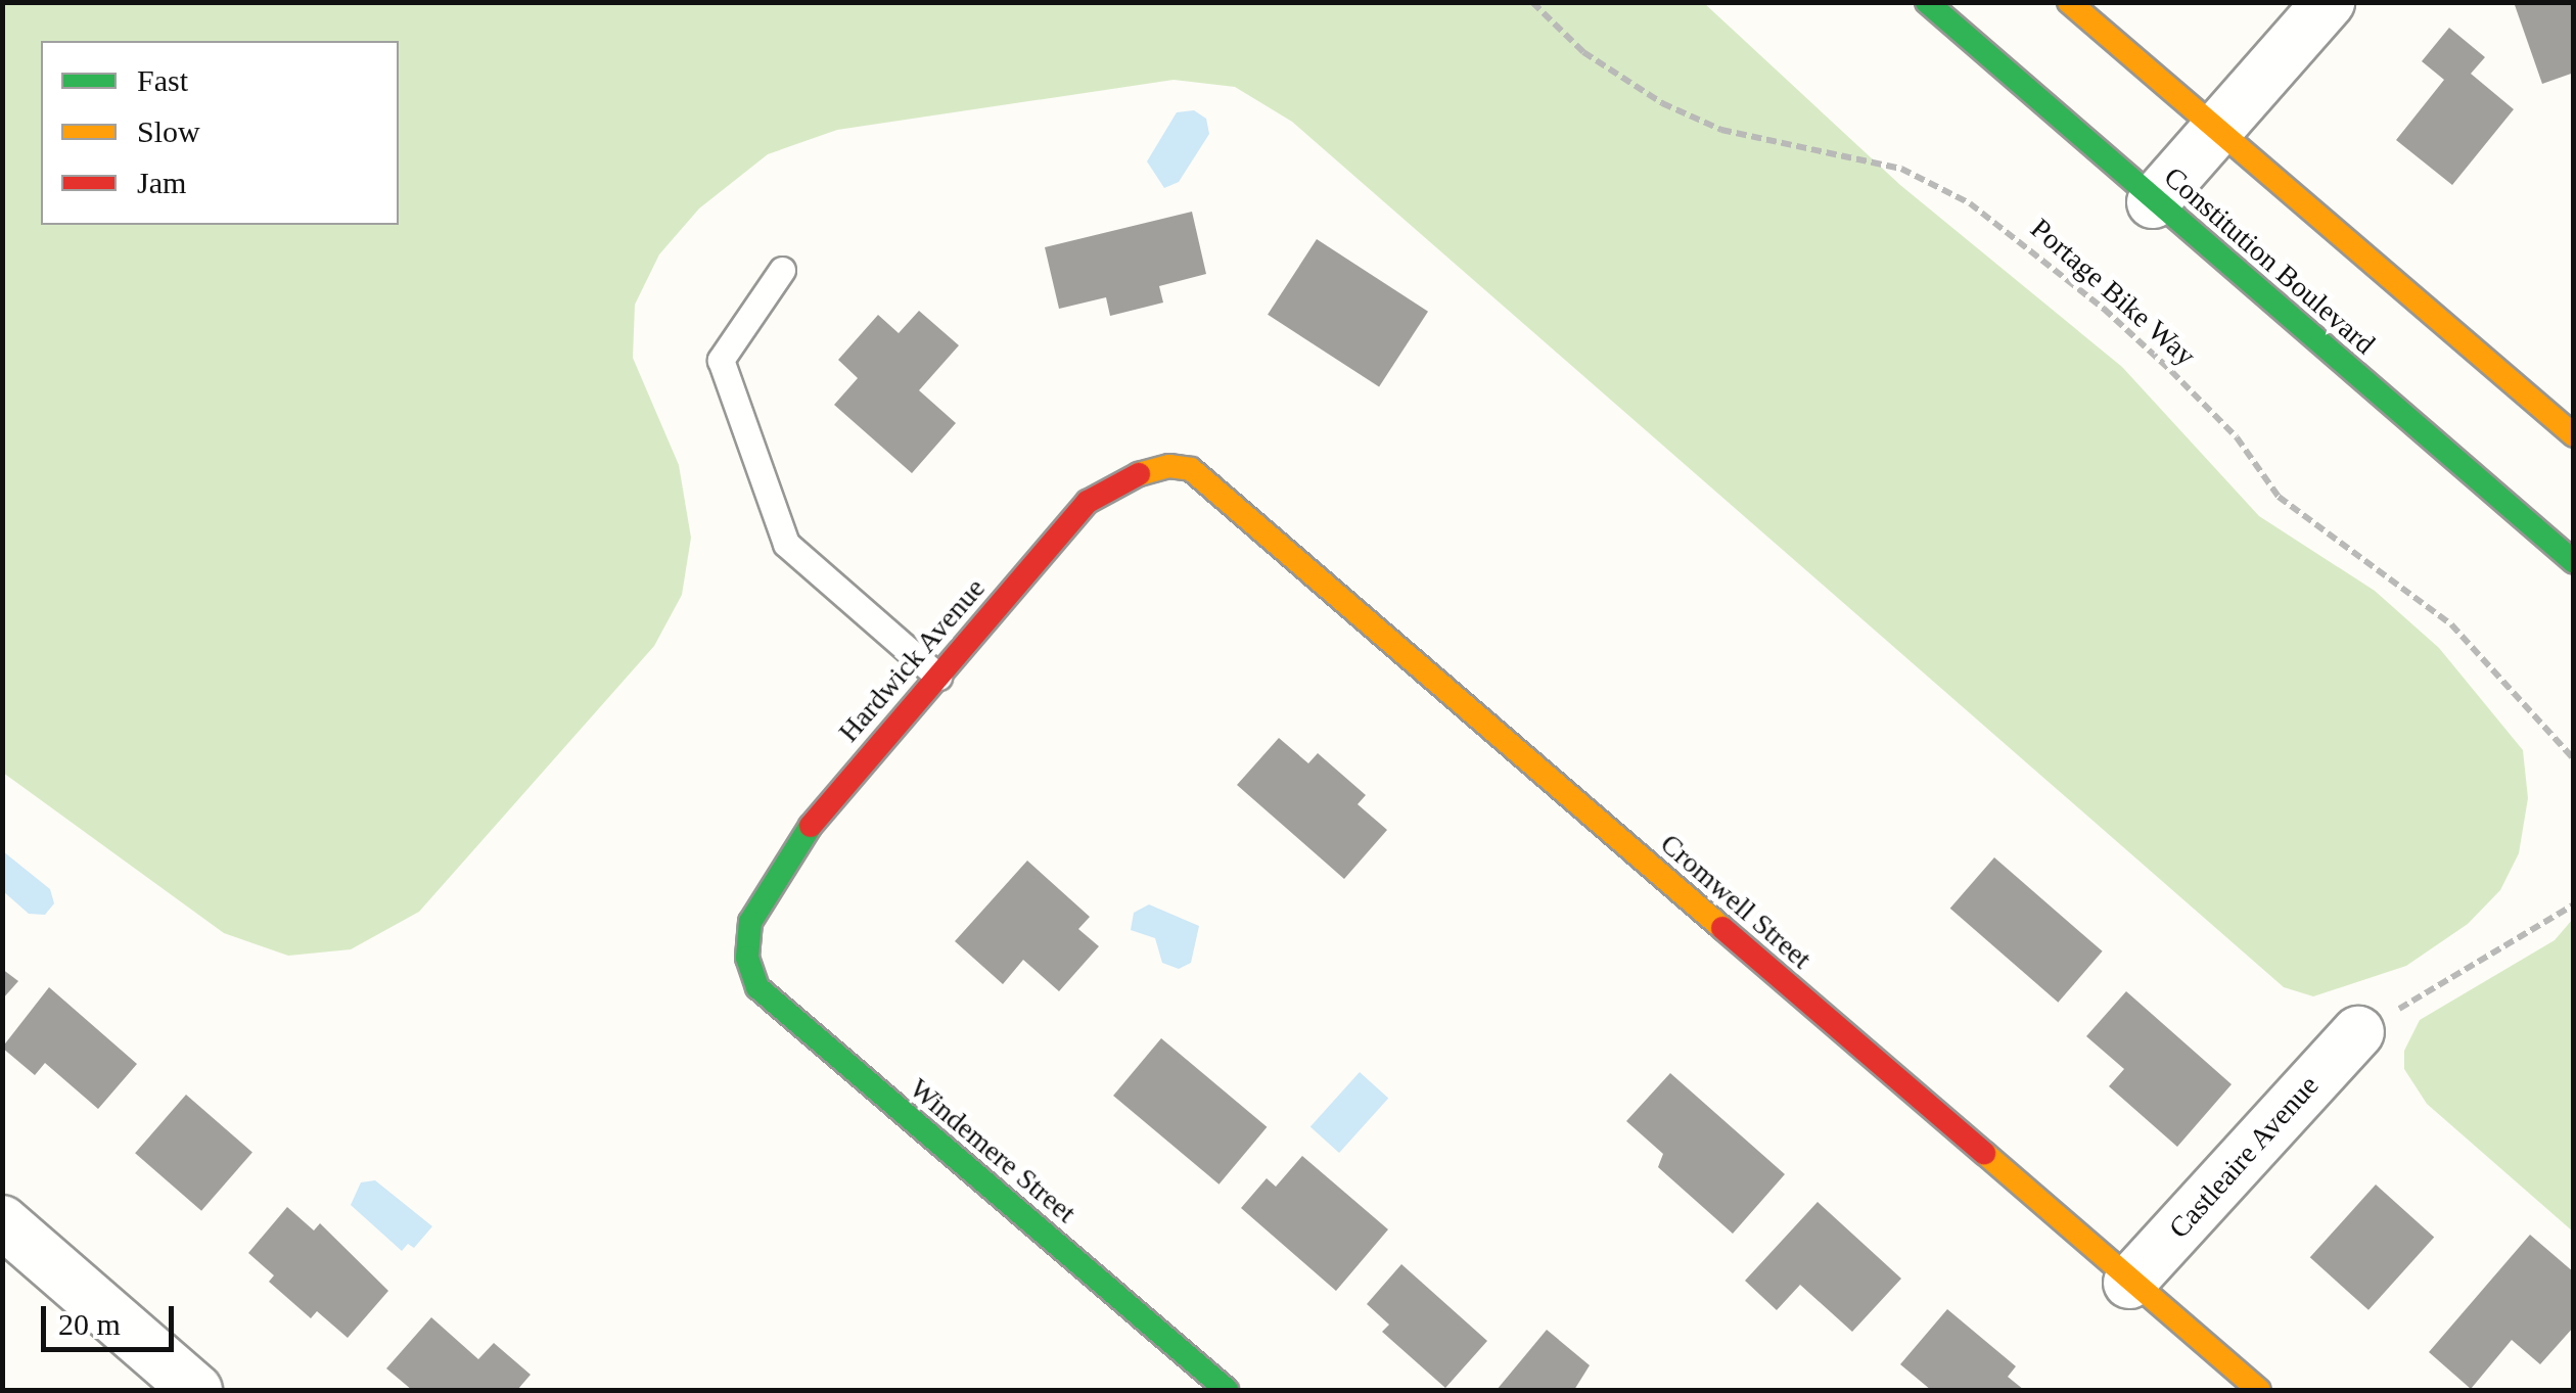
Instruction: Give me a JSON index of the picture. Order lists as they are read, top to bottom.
{
  "streets": {
    "street": [
      "Constitution Boulevard",
      "Hardwick Avenue",
      "Cromwell Street",
      "Windemere Street",
      "Castleaire Avenue"
    ],
    "path": ["Portage Bike Way"]
  },
  "crossings": [
    ["Hardwick Avenue", "Cromwell Street"],
    ["Hardwick Avenue", "Windemere Street"],
    ["Cromwell Street", "Castleaire Avenue"]
  ],
  "legend": ["Fast", "Slow", "Jam"],
  "scale_bar": "20 m"
}
